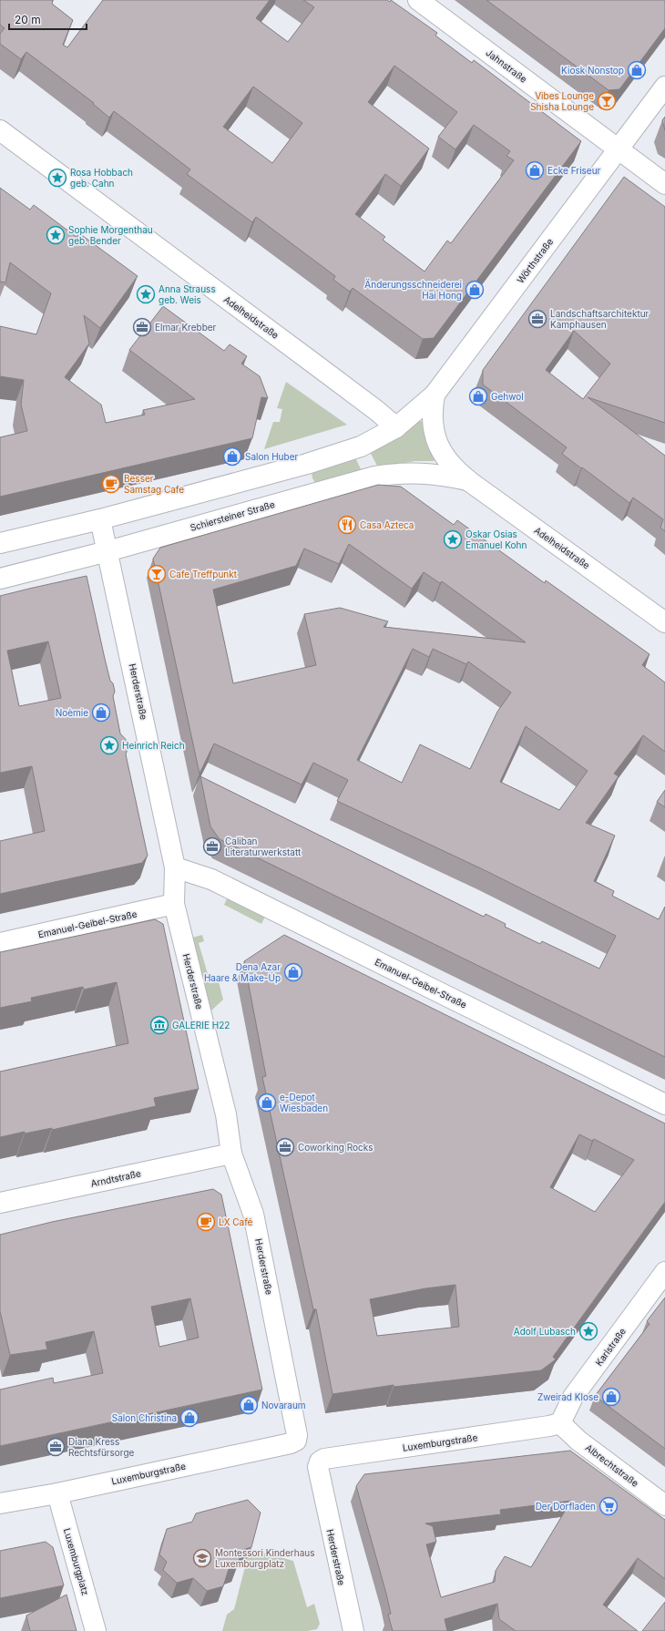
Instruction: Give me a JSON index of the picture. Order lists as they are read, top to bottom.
{
  "streets": {
    "street": [
      "Jahnstraße",
      "Wörthstraße",
      "Adelheidstraße",
      "Schiersteiner Straße",
      "Herderstraße",
      "Emanuel-Geibel-Straße",
      "Arndtstraße",
      "Karlstraße",
      "Luxemburgstraße",
      "Albrechtstraße",
      "Luxemburgplatz"
    ]
  },
  "crossings": [
    ["Jahnstraße", "Wörthstraße"],
    ["Wörthstraße", "Adelheidstraße"],
    ["Adelheidstraße", "Schiersteiner Straße"],
    ["Schiersteiner Straße", "Herderstraße"],
    ["Herderstraße", "Emanuel-Geibel-Straße"],
    ["Herderstraße", "Arndtstraße"],
    ["Herderstraße", "Luxemburgstraße"],
    ["Karlstraße", "Luxemburgstraße"],
    ["Karlstraße", "Albrechtstraße"],
    ["Luxemburgstraße", "Albrechtstraße"],
    ["Luxemburgstraße", "Luxemburgplatz"]
  ],
  "places": {
    "shop": [
      "Kiosk Nonstop",
      "Ecke Friseur",
      "Änderungsschneiderei Hai Hong",
      "Gehwol",
      "Salon Huber",
      "Noèmie",
      "Dena Azar Haare & Make-Up",
      "e-Depot Wiesbaden",
      "Zweirad Klose",
      "Novaraum",
      "Salon Christina"
    ],
    "bar": ["Vibes Lounge Shisha Lounge", "Cafe Treffpunkt"],
    "place": [
      "Rosa Hobbach geb. Cahn",
      "Sophie Morgenthau geb. Bender",
      "Anna Strauss geb. Weis",
      "Oskar Osias Emanuel Kohn",
      "Heinrich Reich",
      "Adolf Lubasch"
    ],
    "office": [
      "Landschaftsarchitektur Kamphausen",
      "Elmar Krebber",
      "Caliban Literaturwerkstatt",
      "Coworking Rocks",
      "Diana Kress Rechtsfürsorge"
    ],
    "cafe": ["Besser Samstag Cafe", "LX Café"],
    "restaurant": ["Casa Azteca"],
    "museum": ["GALERIE H22"],
    "supermarket": ["Der Dorfladen"],
    "school or university": ["Montessori Kinderhaus Luxemburgplatz"]
  },
  "scale_bar": "20 m"
}
